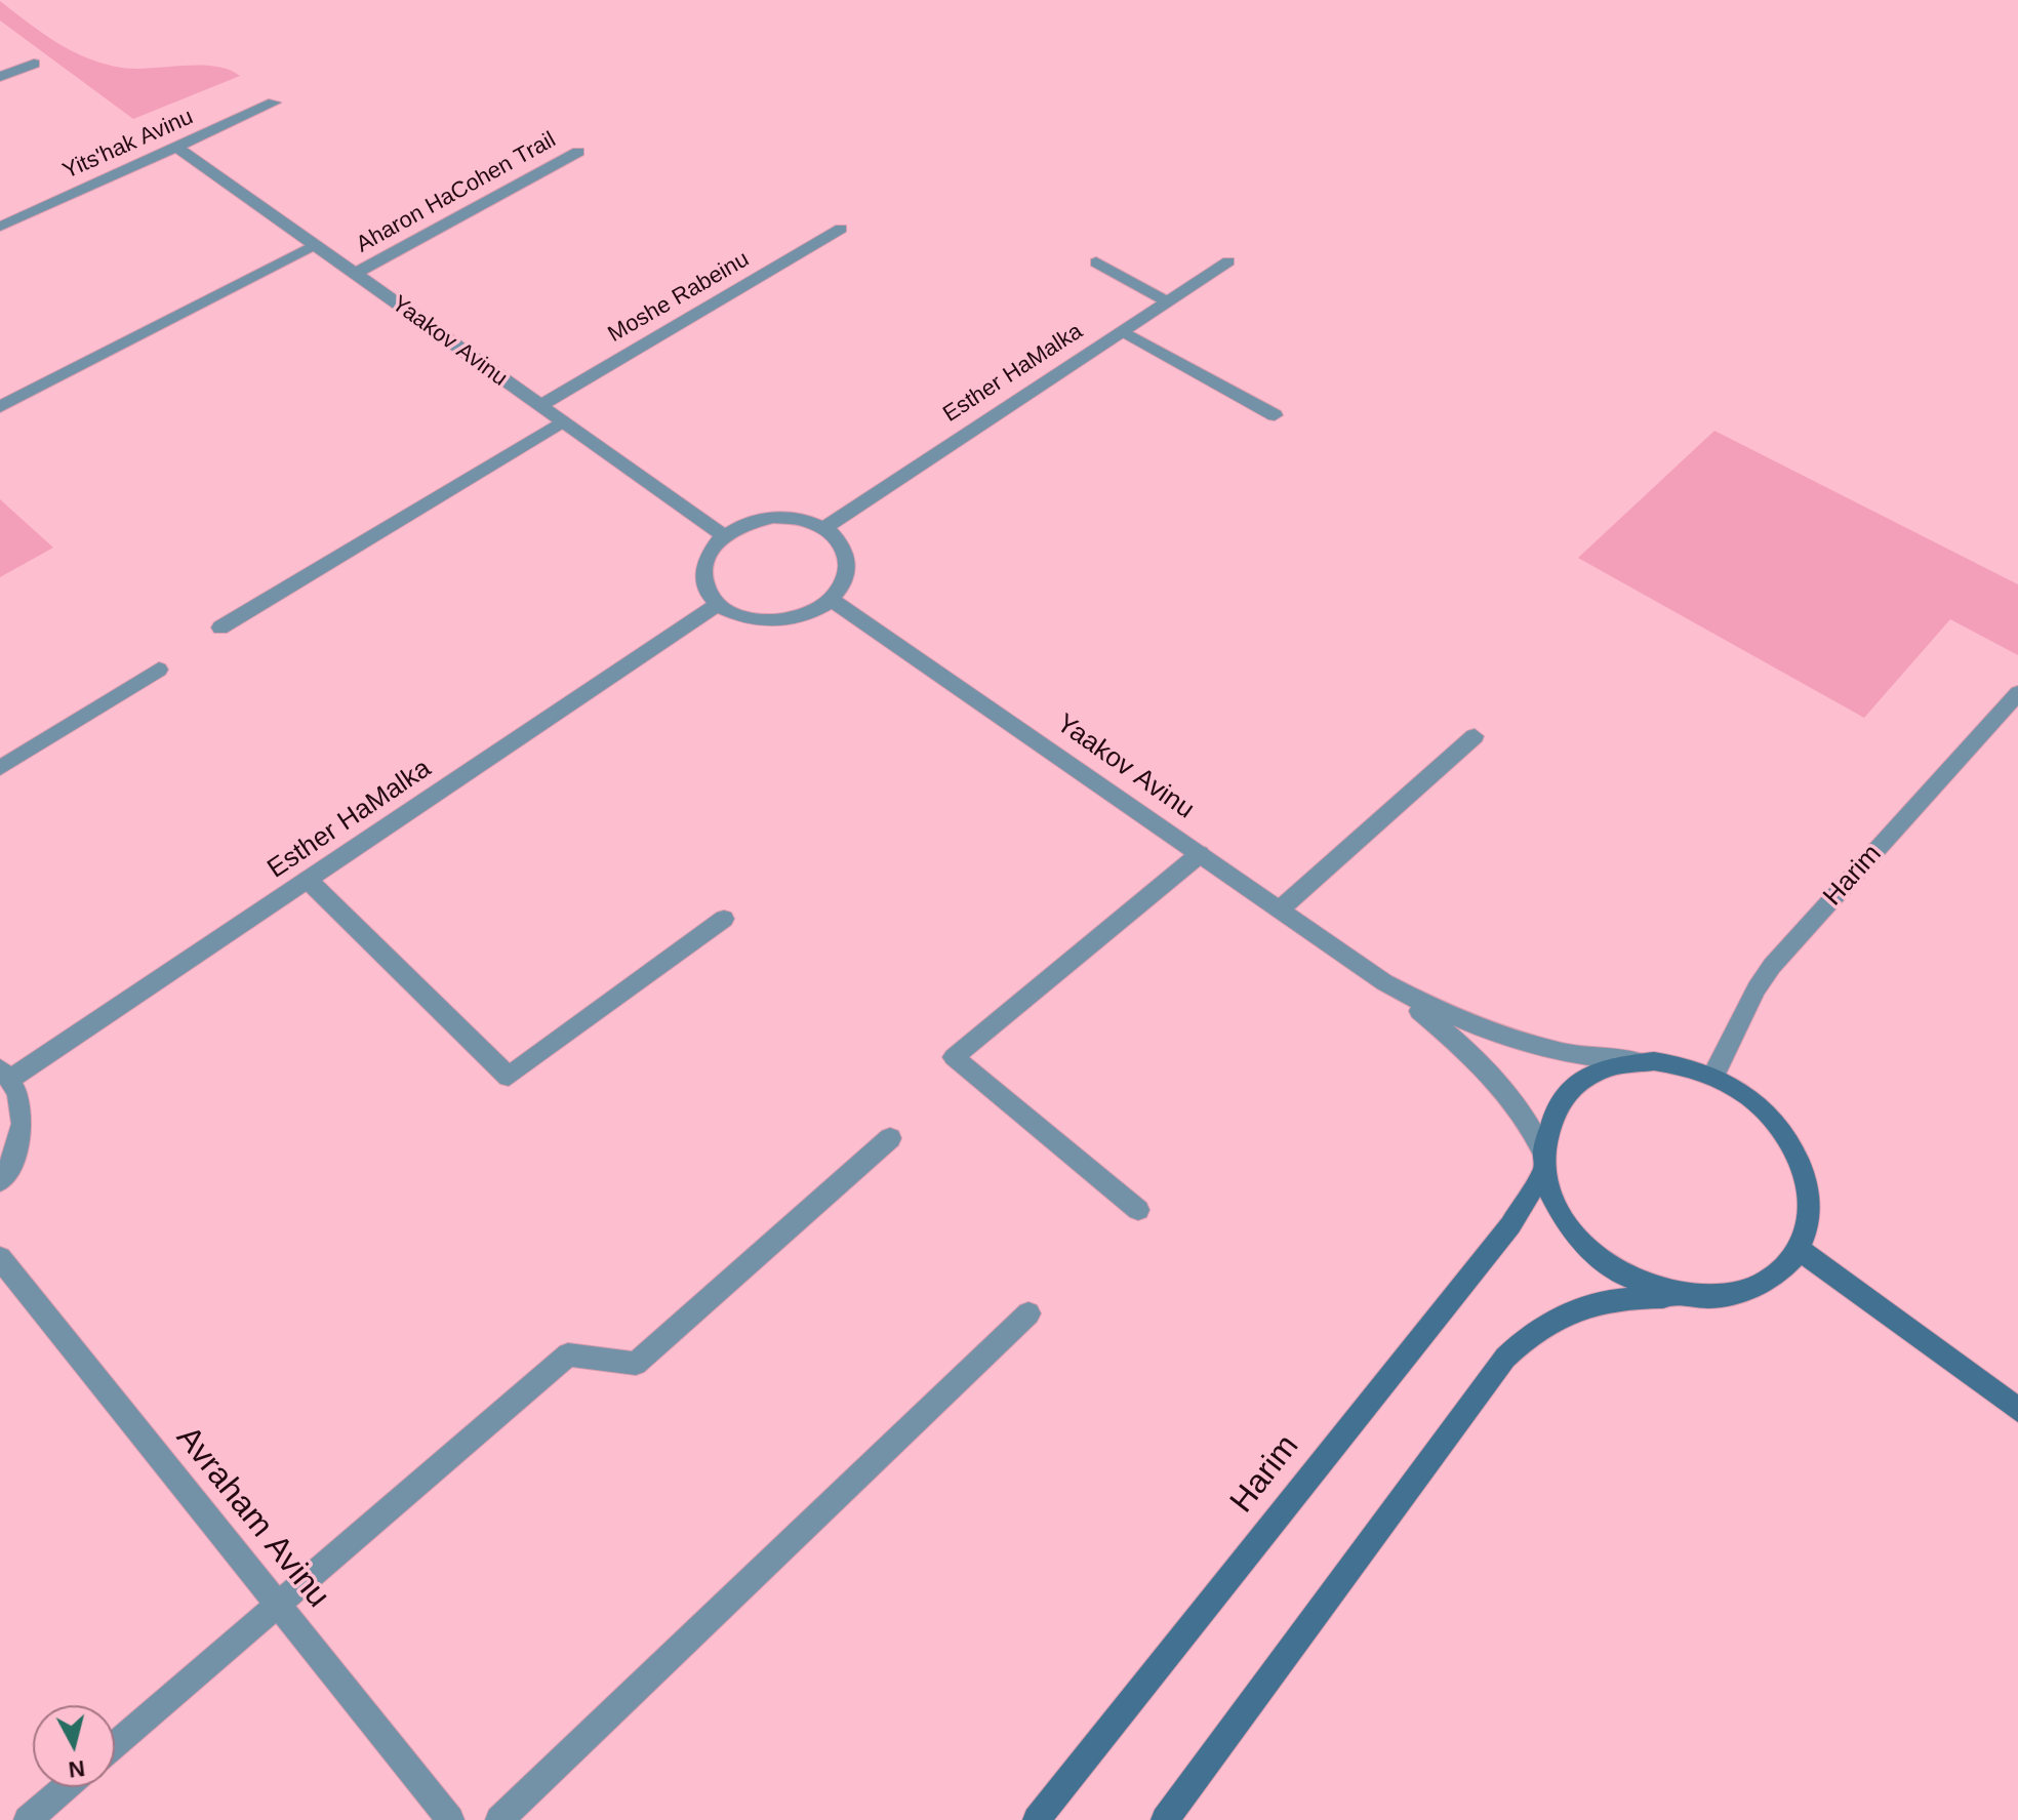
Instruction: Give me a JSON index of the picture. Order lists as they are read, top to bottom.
{
  "streets": {
    "street": [
      "Yits'hak Avinu",
      "Aharon HaCohen Trail",
      "Moshe Rabeinu",
      "Yaakov Avinu",
      "Esther HaMalka",
      "Harim",
      "Avraham Avinu"
    ]
  },
  "crossings": [
    ["Yits'hak Avinu", "Yaakov Avinu"],
    ["Aharon HaCohen Trail", "Yaakov Avinu"],
    ["Moshe Rabeinu", "Yaakov Avinu"],
    ["Yaakov Avinu", "Esther HaMalka"],
    ["Yaakov Avinu", "Harim"]
  ],
  "north": "bottom"
}
